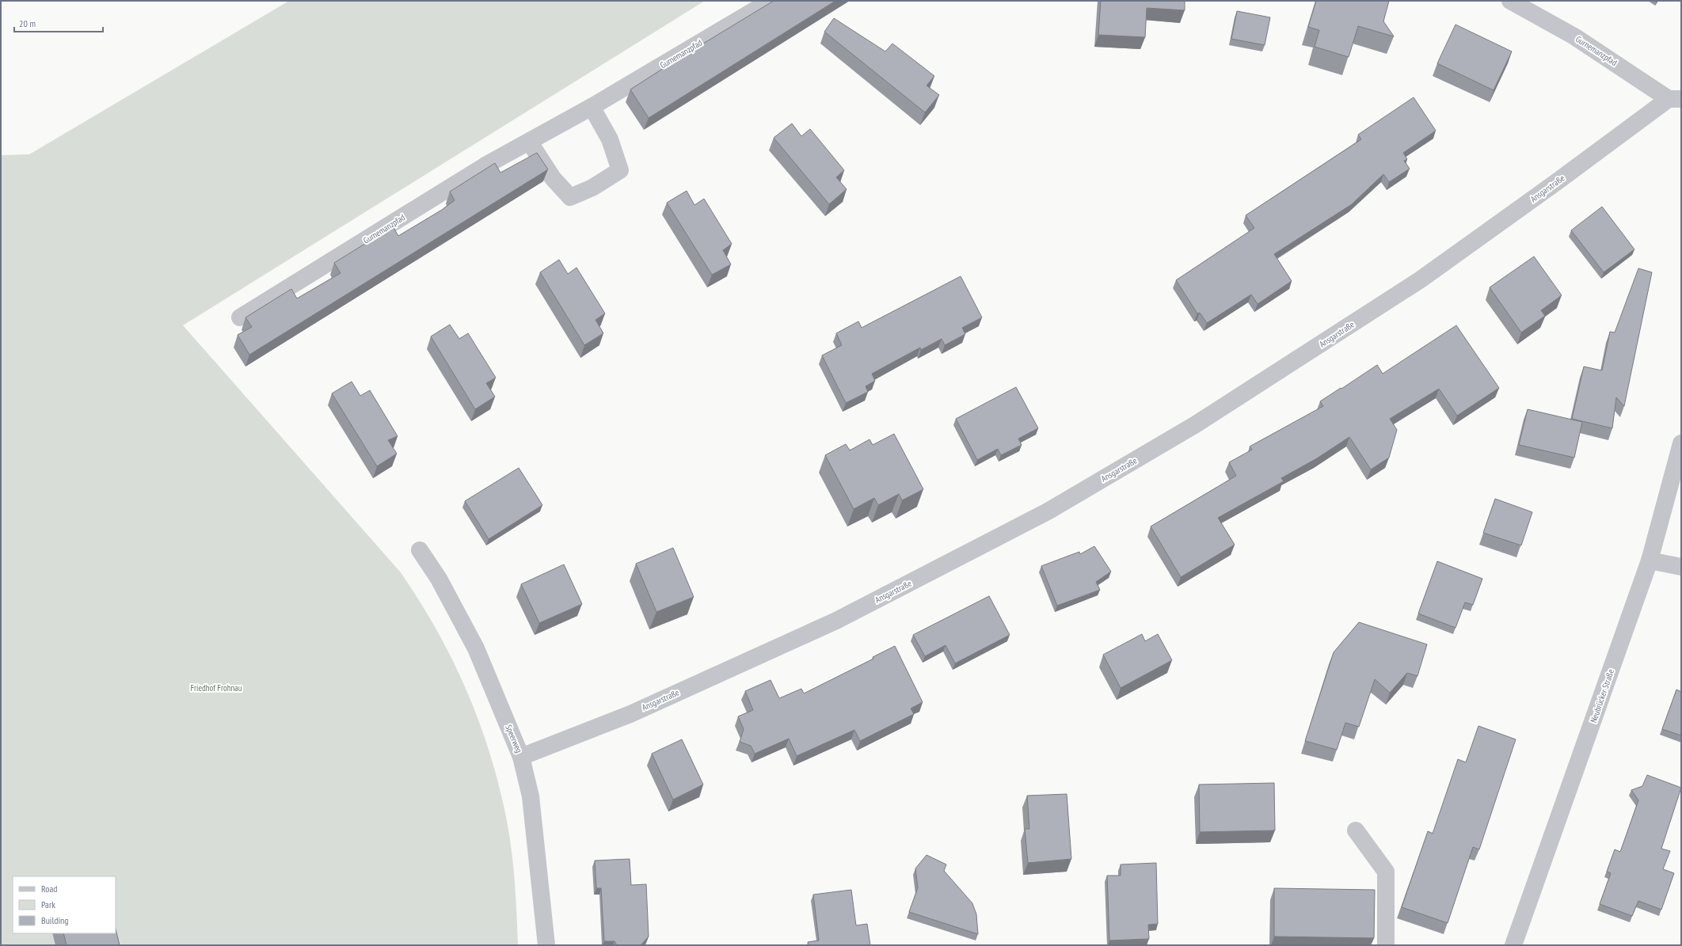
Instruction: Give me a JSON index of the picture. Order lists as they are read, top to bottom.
{
  "streets": {
    "street": [
      "Gurnemanzpfad",
      "Ansgarstraße",
      "Neubrücker Straße",
      "Speerweg"
    ]
  },
  "crossings": [
    ["Gurnemanzpfad", "Ansgarstraße"],
    ["Ansgarstraße", "Speerweg"]
  ],
  "parks": ["Friedhof Frohnau"],
  "legend": ["Road", "Park", "Building"],
  "scale_bar": "20 m"
}
